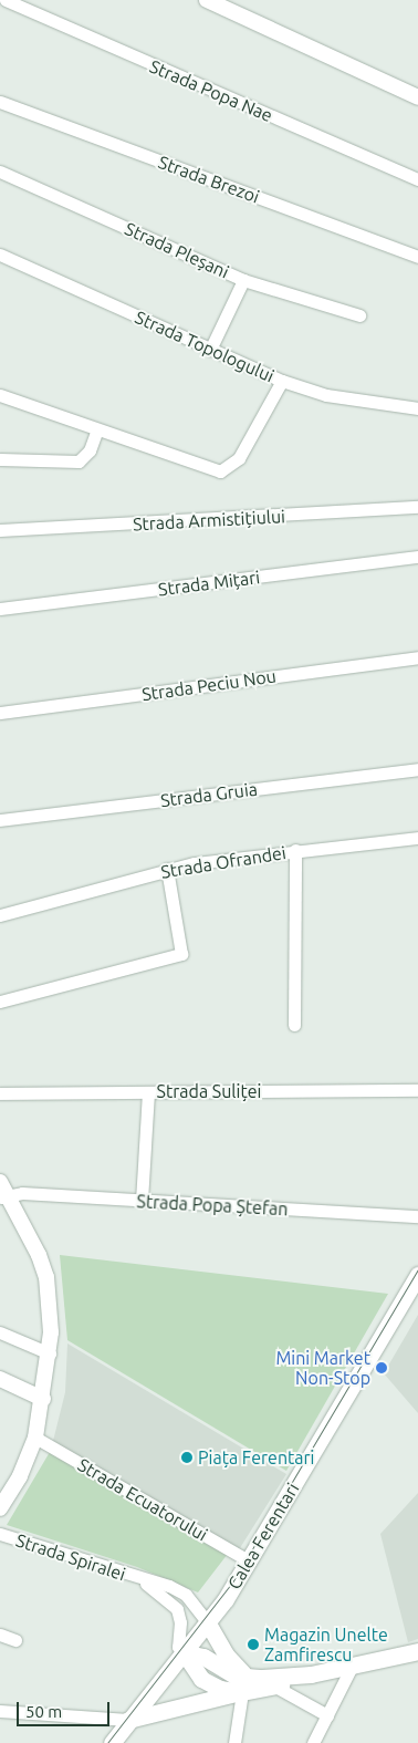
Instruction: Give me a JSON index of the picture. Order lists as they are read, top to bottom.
{
  "streets": {
    "main road": ["Calea Ferentari"],
    "street": [
      "Strada Popa Nae",
      "Strada Brezoi",
      "Strada Pleșani",
      "Strada Topologului",
      "Strada Armistițiului",
      "Strada Mițari",
      "Strada Peciu Nou",
      "Strada Gruia",
      "Strada Ofrandei",
      "Strada Suliței",
      "Strada Popa Ștefan",
      "Strada Ecuatorului",
      "Strada Spiralei"
    ]
  },
  "crossings": [
    ["Strada Ecuatorului", "Calea Ferentari"],
    ["Calea Ferentari", "Strada Spiralei"]
  ],
  "places": ["Mini Market Non-Stop", "Piața Ferentari", "Magazin Unelte Zamfirescu"],
  "scale_bar": "50 m"
}
